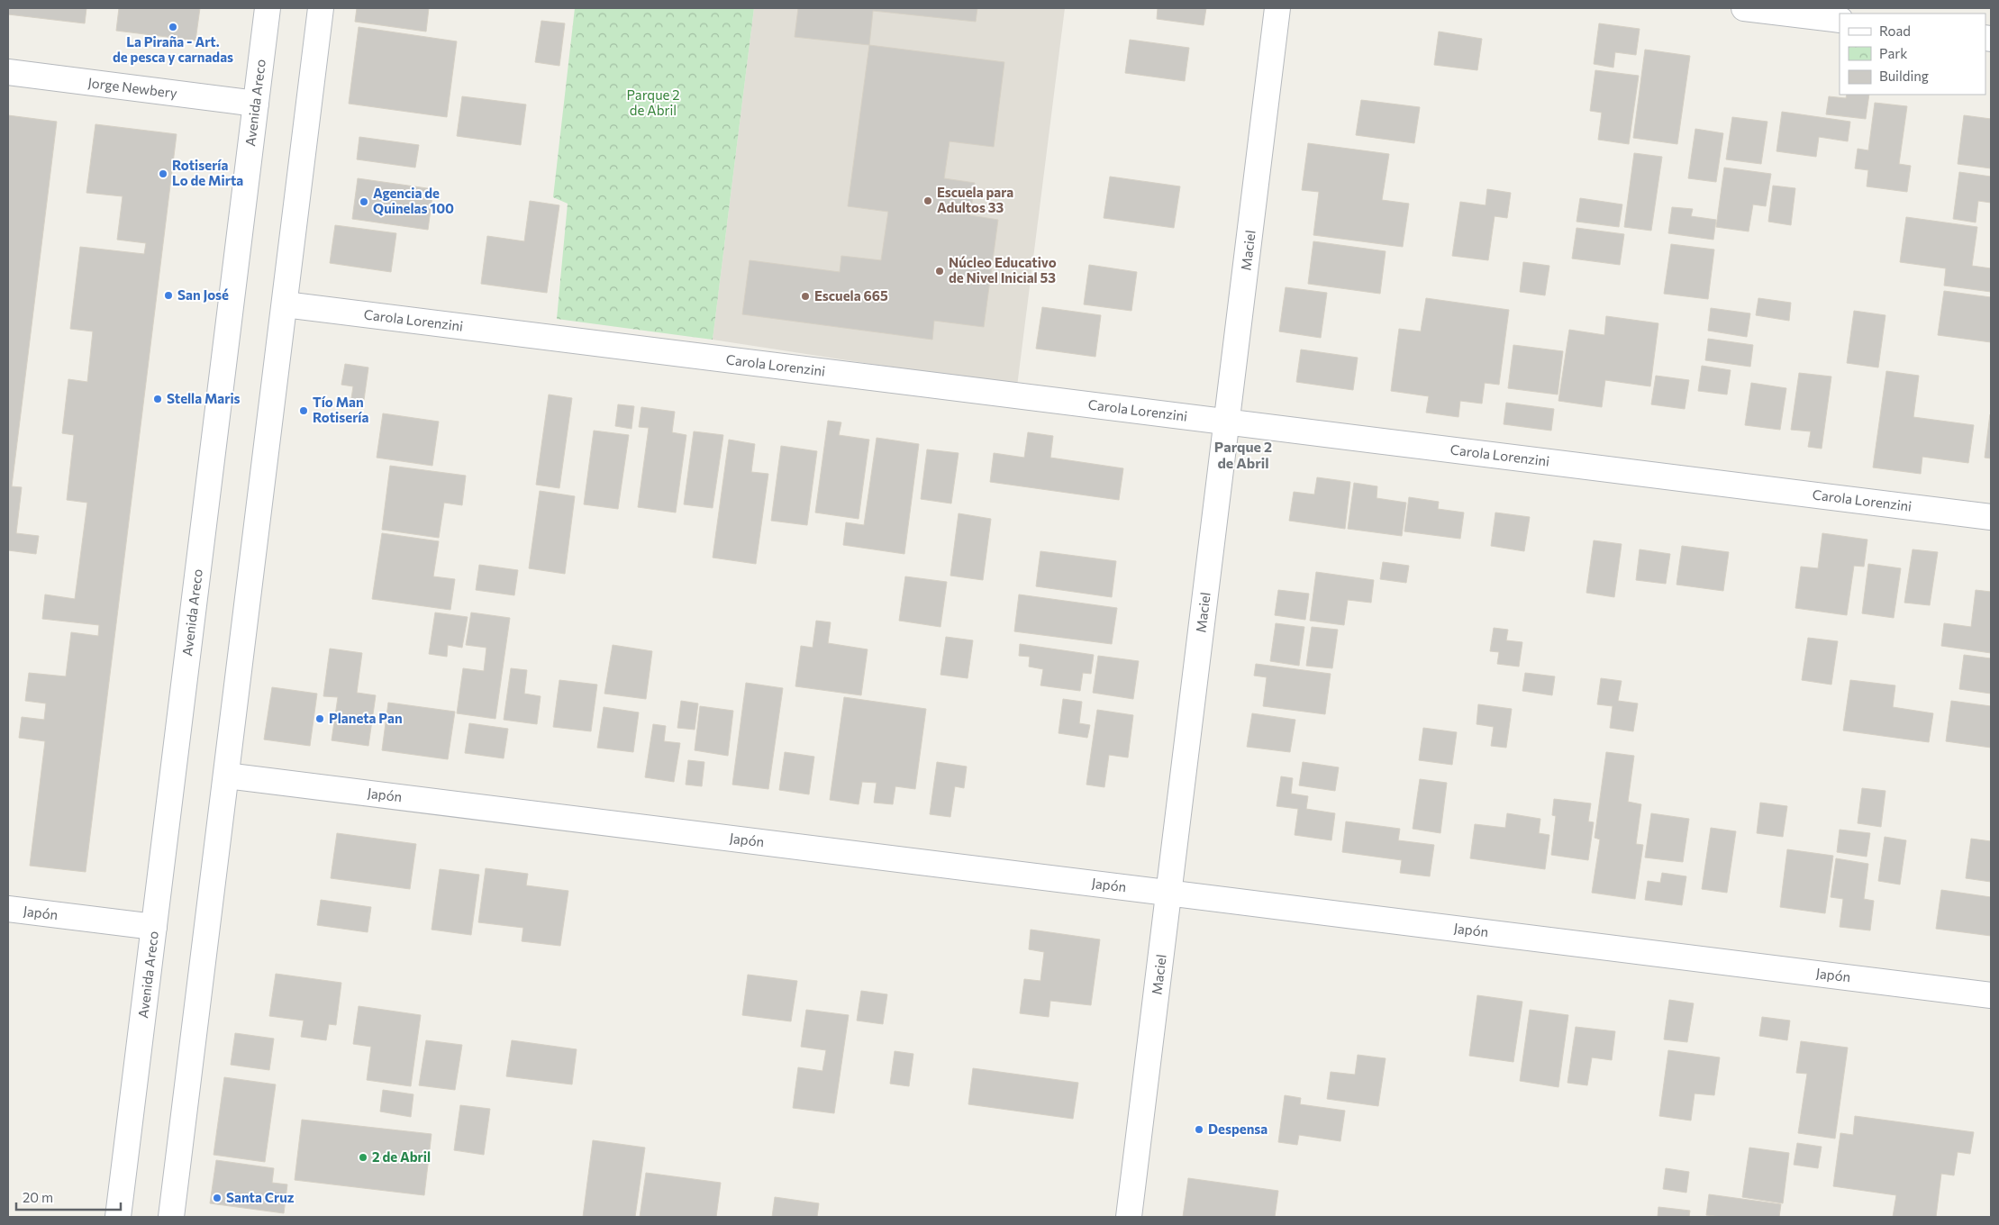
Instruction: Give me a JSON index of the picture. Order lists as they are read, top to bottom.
{
  "streets": {
    "street": [
      "Jorge Newbery",
      "Avenida Areco",
      "Maciel",
      "Carola Lorenzini",
      "Japón"
    ]
  },
  "crossings": [
    ["Jorge Newbery", "Avenida Areco"],
    ["Avenida Areco", "Japón"],
    ["Maciel", "Carola Lorenzini"],
    ["Maciel", "Japón"]
  ],
  "districts": ["Parque 2 de Abril"],
  "parks": ["Parque 2 de Abril"],
  "places": [
    "La Piraña - Art. de pesca y carnadas",
    "Rotisería Lo de Mirta",
    "Escuela para Adultos 33",
    "Agencia de Quinelas 100",
    "Núcleo Educativo de Nivel Inicial 53",
    "San José",
    "Escuela 665",
    "Stella Maris",
    "Tío Man Rotisería",
    "Planeta Pan",
    "Despensa",
    "2 de Abril",
    "Santa Cruz"
  ],
  "legend": ["Road", "Park", "Building"],
  "scale_bar": "20 m"
}
